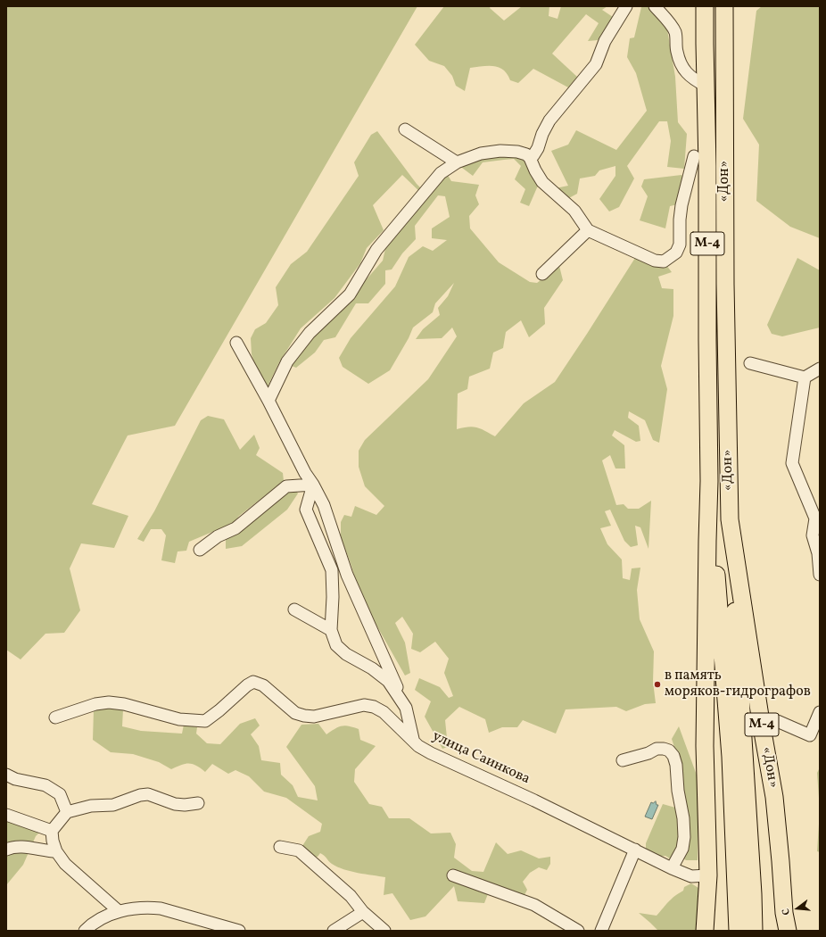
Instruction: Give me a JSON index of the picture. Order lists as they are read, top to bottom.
{
  "streets": {
    "highway": ["«Дон»", "М-4"],
    "street": ["улица Саинкова"]
  },
  "crossings": [
    ["«Дон»", "улица Саинкова"]
  ],
  "places": ["в память моряков-гидрографов"],
  "north": "left"
}
